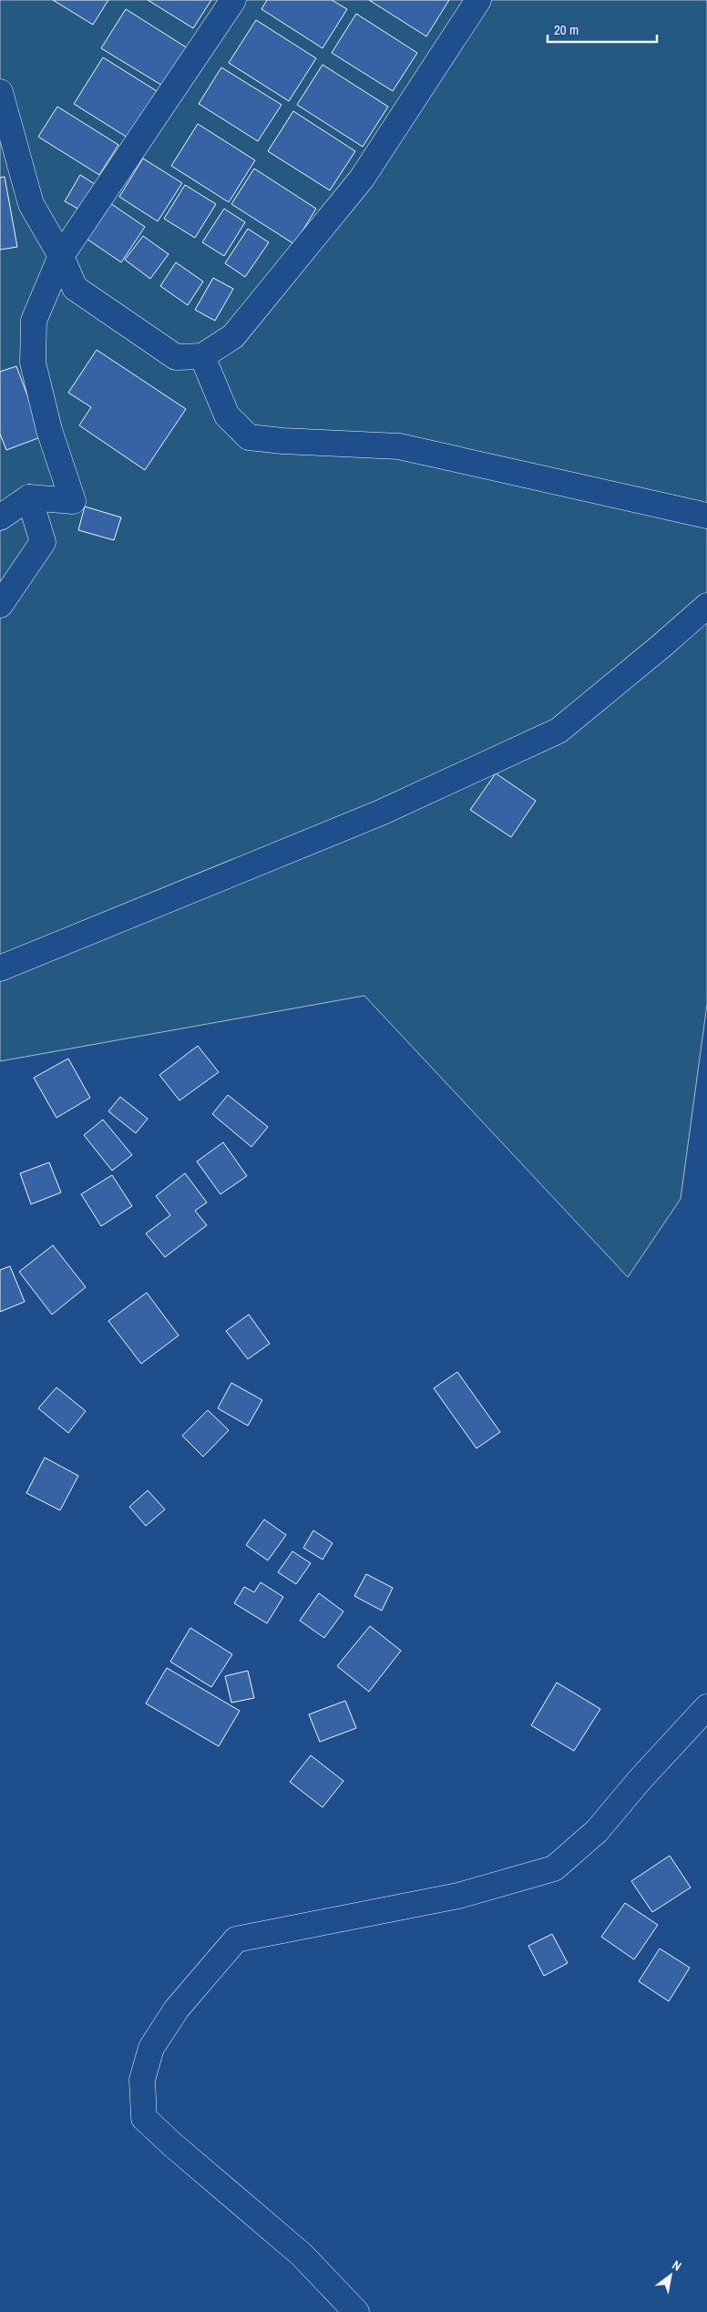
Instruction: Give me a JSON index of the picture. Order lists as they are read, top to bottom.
{
  "scale_bar": "20 m",
  "north": "top right"
}
